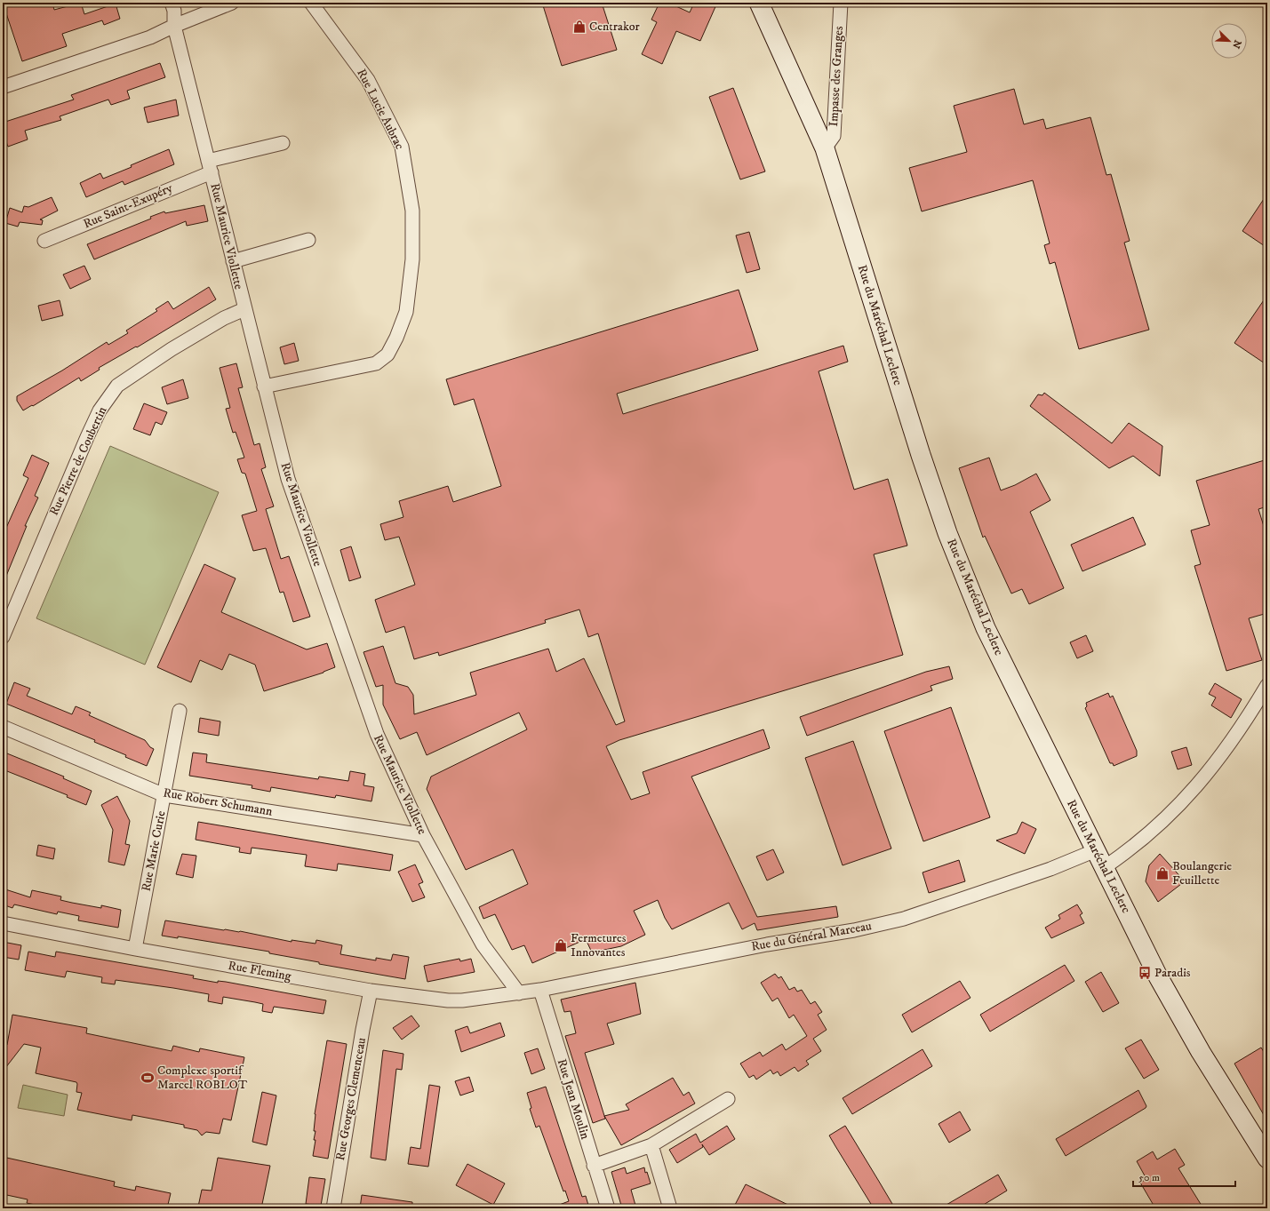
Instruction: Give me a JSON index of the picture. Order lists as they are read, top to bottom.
{
  "streets": {
    "main road": ["Rue du Maréchal Leclerc"],
    "street": [
      "Impasse des Granges",
      "Rue Lucie Aubrac",
      "Rue Saint-Exupéry",
      "Rue Maurice Viollette",
      "Rue Pierre de Coubertin",
      "Rue Robert Schumann",
      "Rue Marie Curie",
      "Rue du Général Marceau",
      "Rue Fleming",
      "Rue Georges Clemenceau",
      "Rue Jean Moulin"
    ]
  },
  "crossings": [
    ["Impasse des Granges", "Rue du Maréchal Leclerc"],
    ["Rue Lucie Aubrac", "Rue Maurice Viollette"],
    ["Rue Saint-Exupéry", "Rue Maurice Viollette"],
    ["Rue Maurice Viollette", "Rue Pierre de Coubertin"],
    ["Rue Maurice Viollette", "Rue Robert Schumann"],
    ["Rue Maurice Viollette", "Rue du Général Marceau"],
    ["Rue Maurice Viollette", "Rue Fleming"],
    ["Rue du Maréchal Leclerc", "Rue du Général Marceau"],
    ["Rue Robert Schumann", "Rue Marie Curie"],
    ["Rue Marie Curie", "Rue Fleming"],
    ["Rue du Général Marceau", "Rue Fleming"],
    ["Rue du Général Marceau", "Rue Jean Moulin"],
    ["Rue Fleming", "Rue Georges Clemenceau"]
  ],
  "places": {
    "shop": ["Centrakor", "Boulangerie Feuillette", "Fermetures Innovantes"],
    "bus stop": ["Paradis"],
    "sports": ["Complexe sportif Marcel ROBLOT"]
  },
  "scale_bar": "50 m",
  "north": "bottom right"
}
